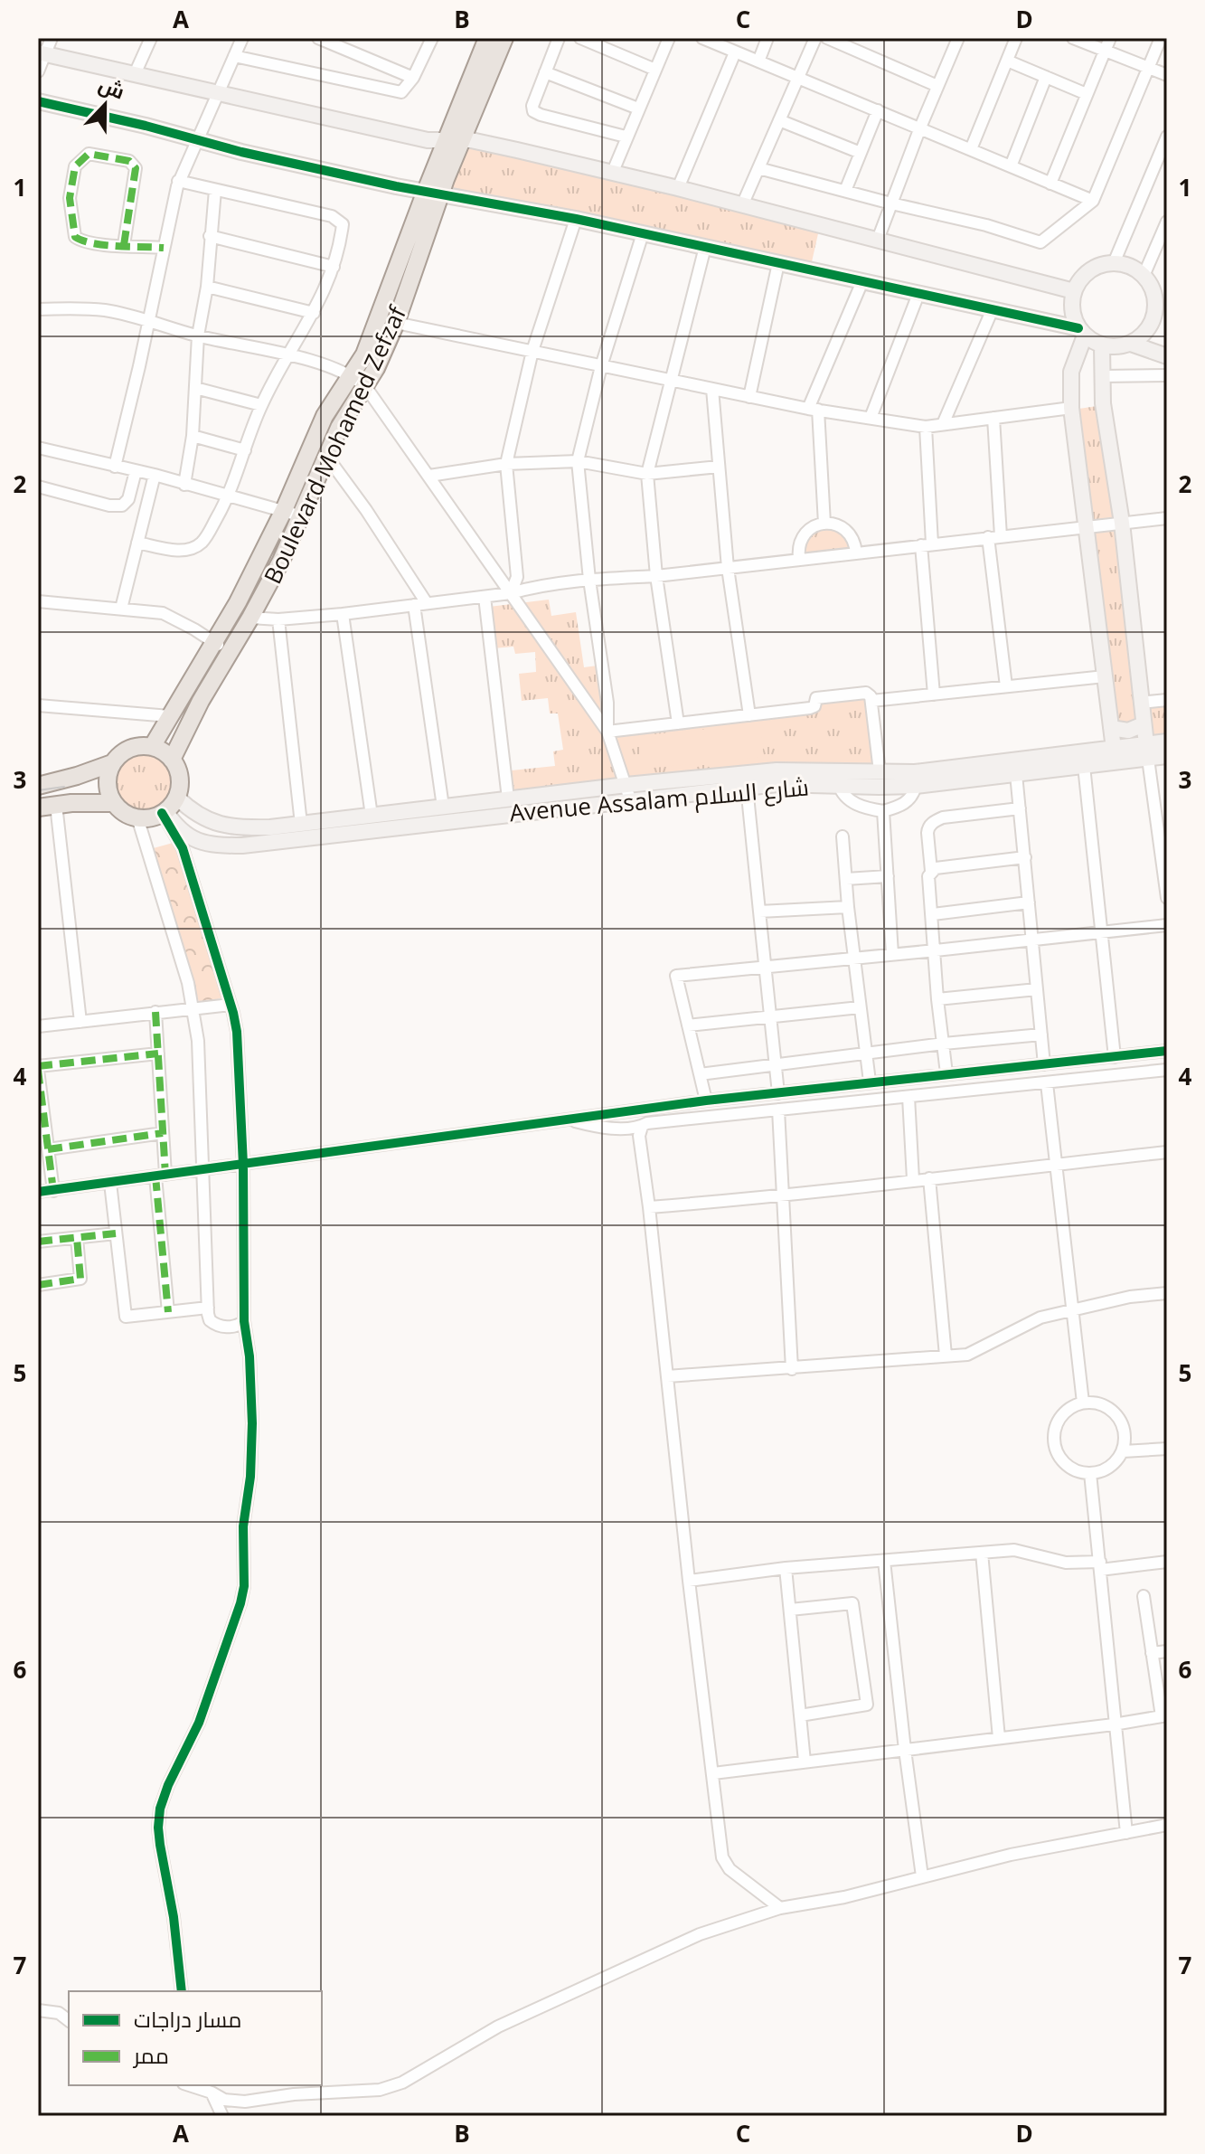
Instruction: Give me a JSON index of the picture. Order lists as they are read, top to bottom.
{
  "streets": {
    "main road": ["Boulevard Mohamed Zefzaf"],
    "street": ["Avenue Assalam شارع السلام"]
  },
  "crossings": [
    ["Boulevard Mohamed Zefzaf", "Avenue Assalam شارع السلام"]
  ],
  "legend": ["مسار دراجات", "ممر"],
  "north": "top",
  "grid": {
    "columns": [
      "A",
      "B",
      "C",
      "D"
    ],
    "rows": [
      "1",
      "2",
      "3",
      "4",
      "5",
      "6",
      "7"
    ]
  }
}
